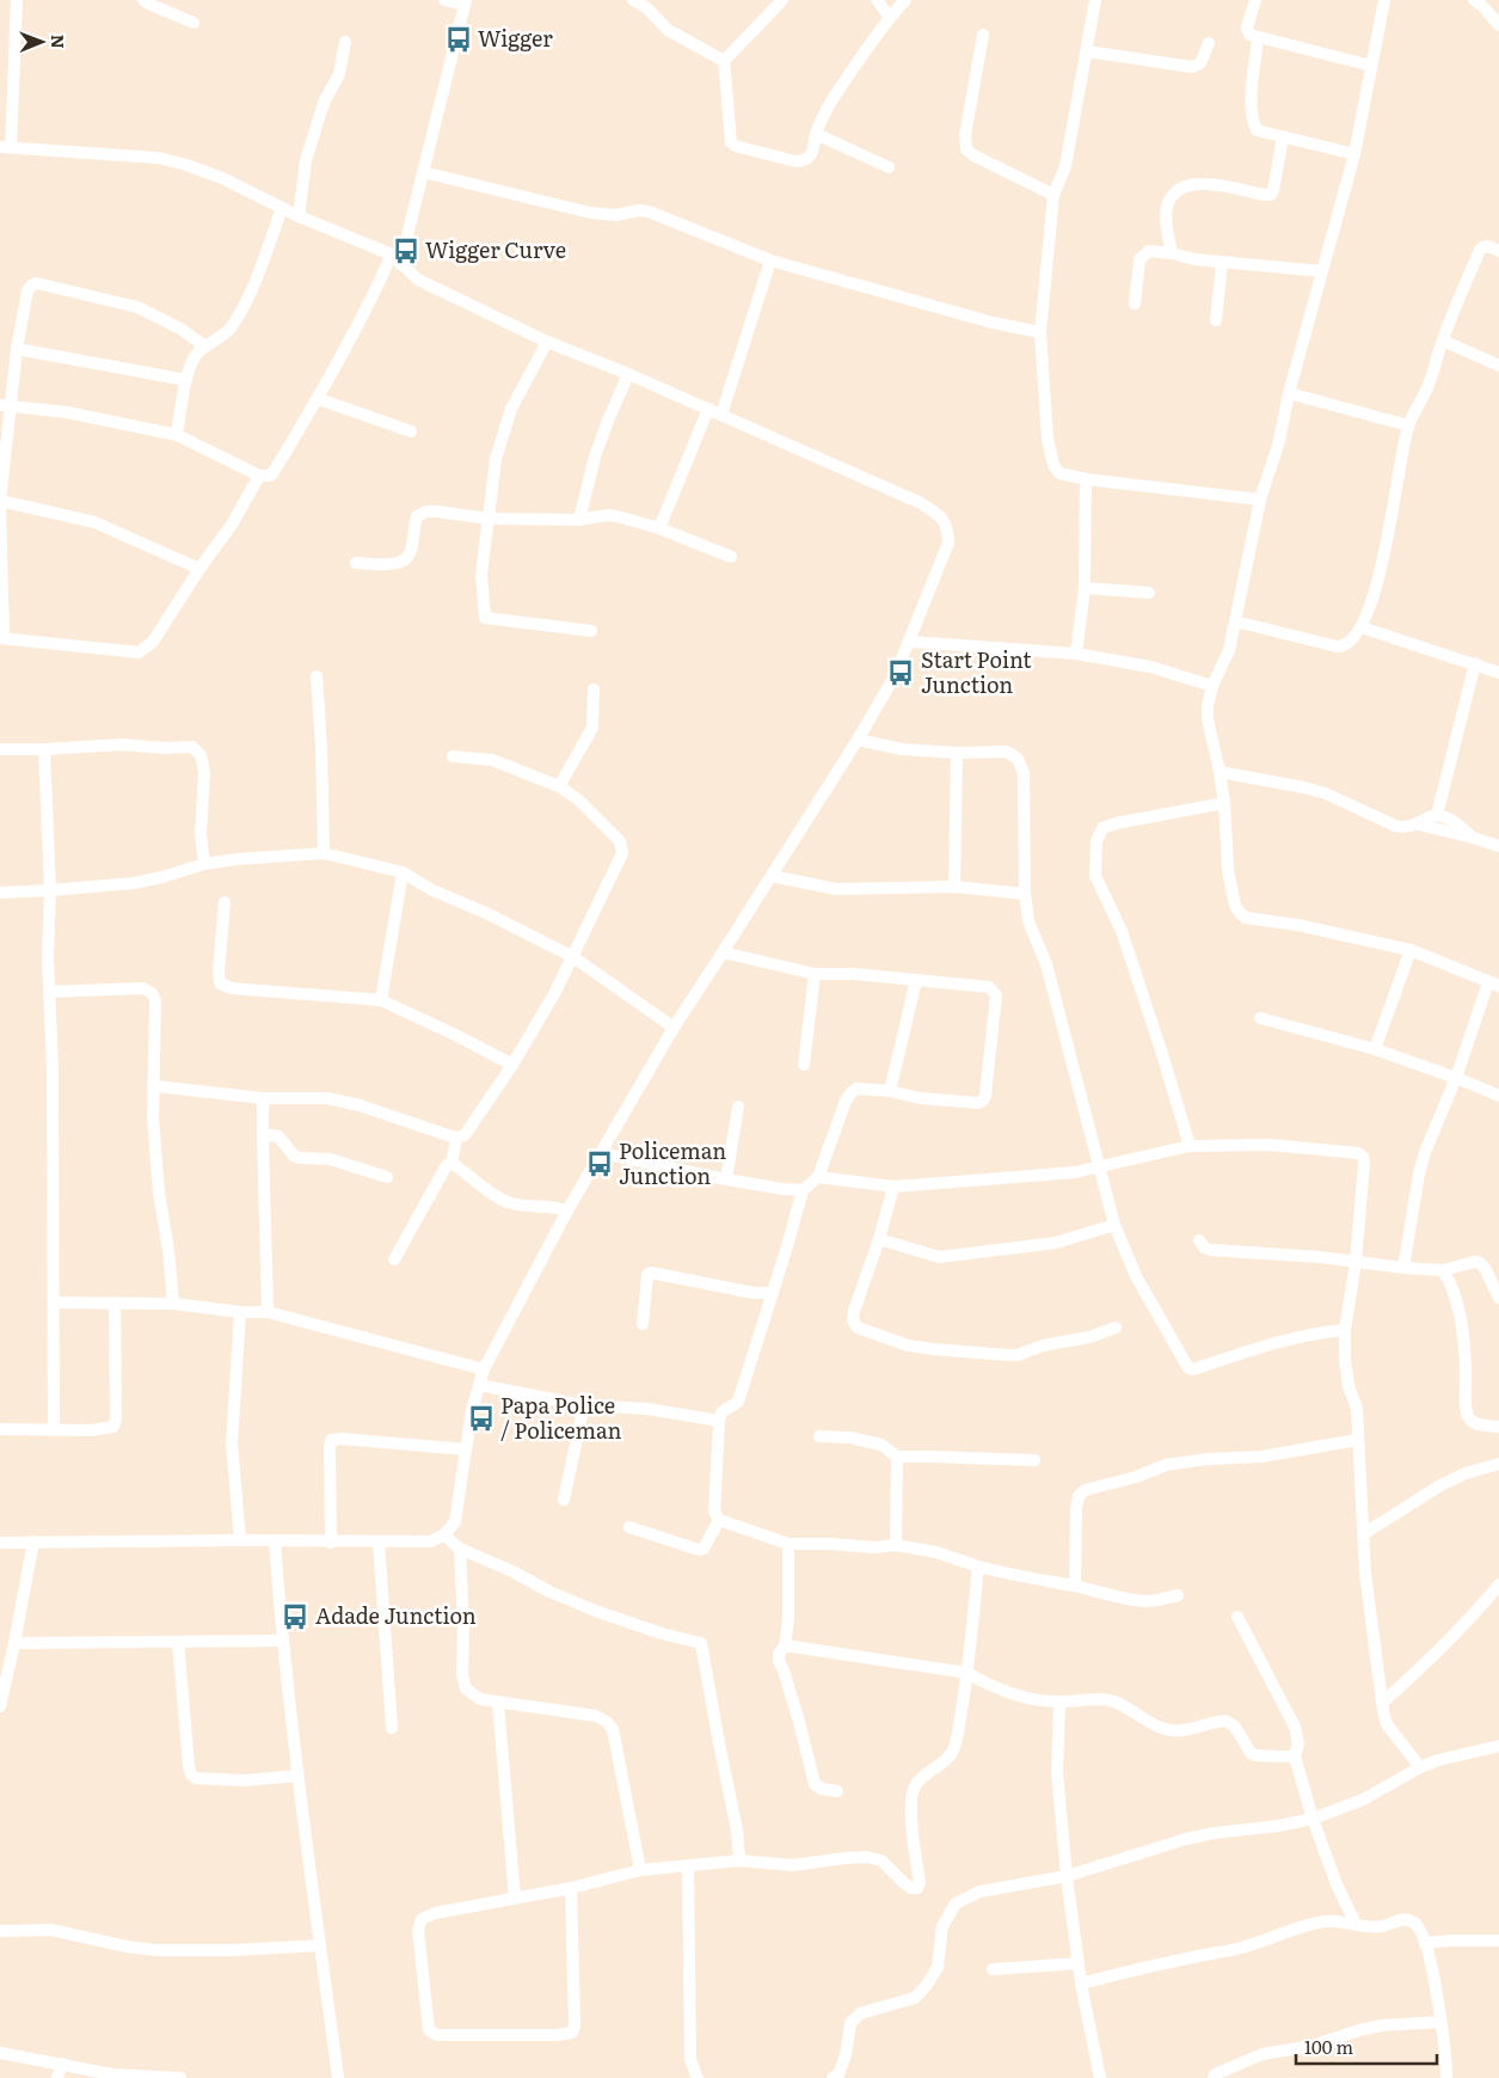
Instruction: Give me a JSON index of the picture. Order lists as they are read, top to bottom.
{
  "places": {
    "bus stop": [
      "Wigger",
      "Wigger Curve",
      "Start Point Junction",
      "Policeman Junction",
      "Papa Police / Policeman",
      "Adade Junction"
    ]
  },
  "scale_bar": "100 m",
  "north": "right"
}
